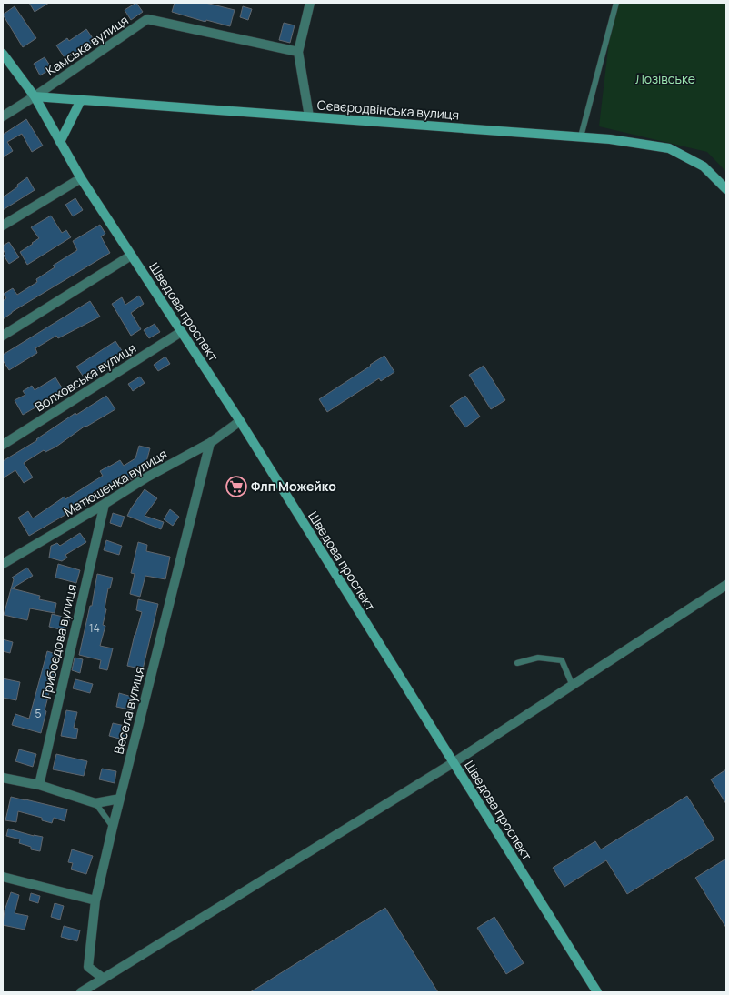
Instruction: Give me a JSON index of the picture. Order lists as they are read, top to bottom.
{
  "streets": {
    "street": [
      "Камська вулиця",
      "Сєвєродвінська вулиця",
      "Шведова проспект",
      "Волховська вулиця",
      "Матюшенка вулиця",
      "Грибоєдова вулиця",
      "Весела вулиця"
    ]
  },
  "crossings": [
    ["Камська вулиця", "Сєвєродвінська вулиця"],
    ["Камська вулиця", "Шведова проспект"],
    ["Сєвєродвінська вулиця", "Шведова проспект"],
    ["Шведова проспект", "Волховська вулиця"],
    ["Шведова проспект", "Матюшенка вулиця"],
    ["Матюшенка вулиця", "Грибоєдова вулиця"],
    ["Матюшенка вулиця", "Весела вулиця"]
  ],
  "parks": ["Лозівське"],
  "places": {
    "supermarket": ["Флп Можейко"]
  },
  "house_numbers": ["14", "5"]
}
